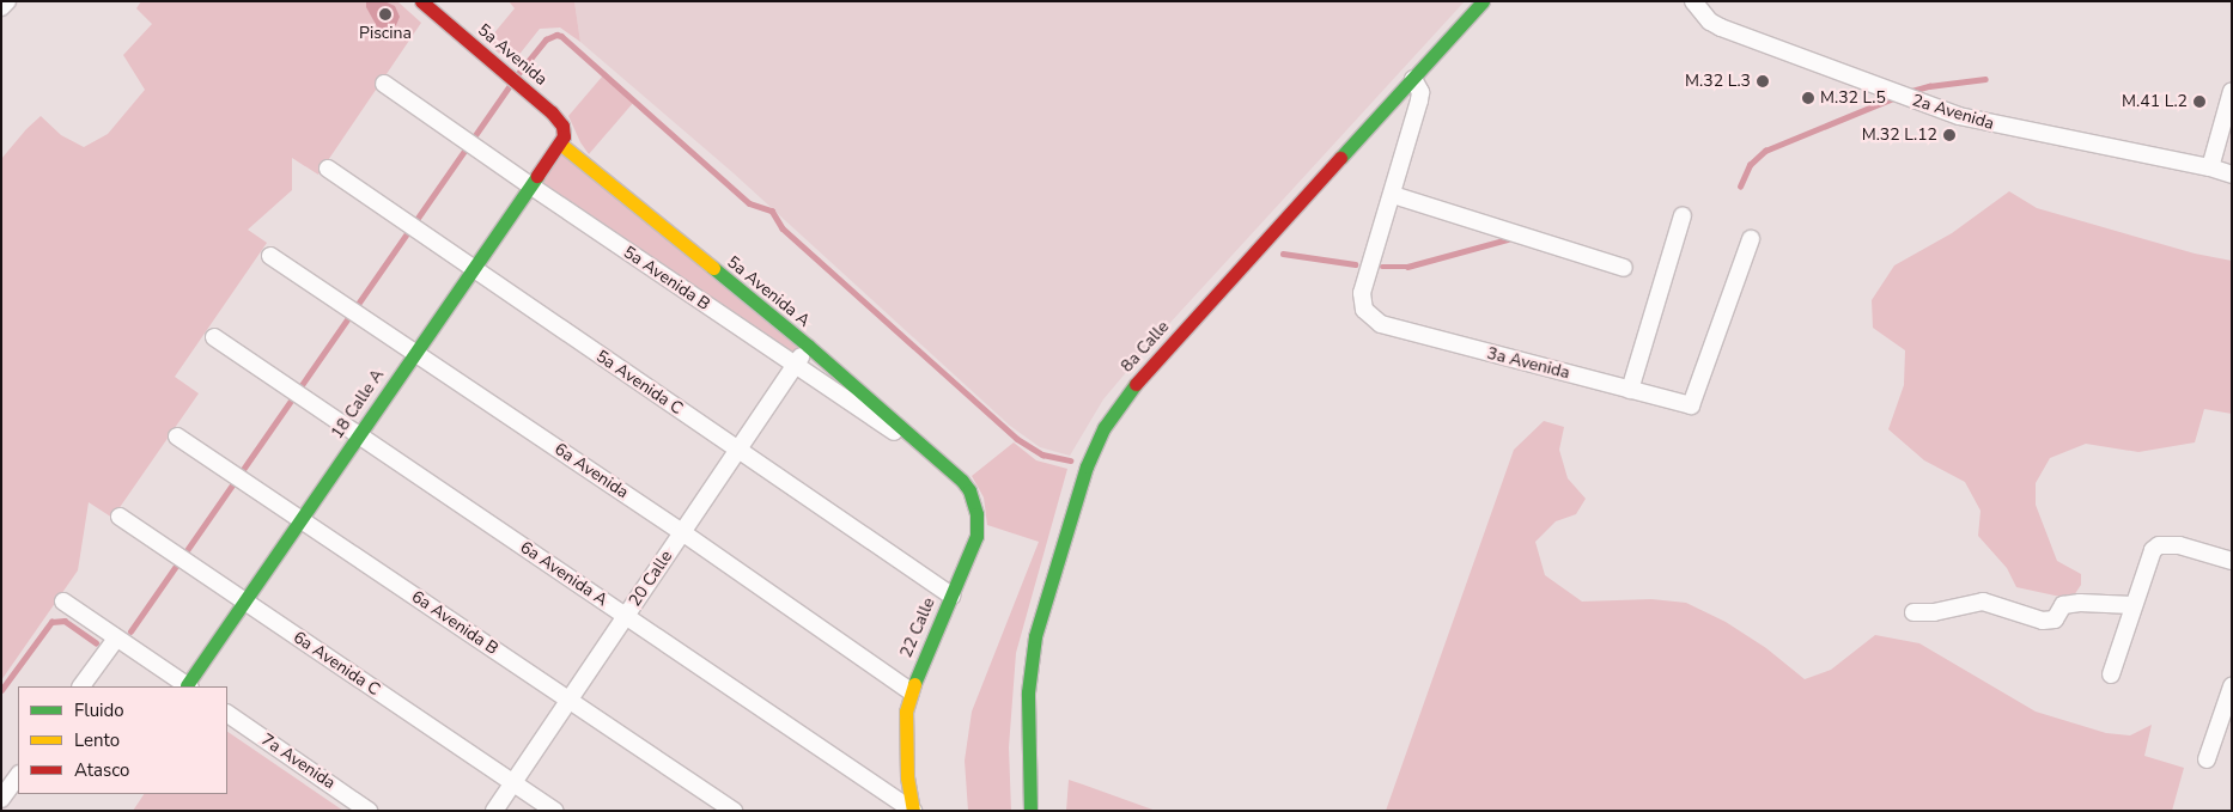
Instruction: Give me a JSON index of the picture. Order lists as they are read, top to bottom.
{
  "streets": {
    "street": [
      "5a Avenida",
      "2a Avenida",
      "5a Avenida B",
      "5a Avenida A",
      "8a Calle",
      "3a Avenida",
      "5a Avenida C",
      "18 Calle A",
      "6a Avenida",
      "6a Avenida A",
      "20 Calle",
      "6a Avenida B",
      "22 Calle",
      "6a Avenida C",
      "7a Avenida"
    ]
  },
  "crossings": [
    ["5a Avenida", "5a Avenida A"],
    ["5a Avenida", "18 Calle A"],
    ["5a Avenida B", "5a Avenida A"],
    ["5a Avenida B", "18 Calle A"],
    ["5a Avenida B", "20 Calle"],
    ["5a Avenida B", "22 Calle"],
    ["5a Avenida A", "18 Calle A"],
    ["5a Avenida A", "20 Calle"],
    ["5a Avenida A", "22 Calle"],
    ["5a Avenida C", "18 Calle A"],
    ["5a Avenida C", "20 Calle"],
    ["5a Avenida C", "22 Calle"],
    ["18 Calle A", "6a Avenida"],
    ["18 Calle A", "6a Avenida A"],
    ["18 Calle A", "6a Avenida B"],
    ["18 Calle A", "6a Avenida C"],
    ["6a Avenida", "20 Calle"],
    ["6a Avenida", "22 Calle"],
    ["6a Avenida A", "20 Calle"],
    ["6a Avenida A", "22 Calle"],
    ["20 Calle", "6a Avenida B"],
    ["20 Calle", "6a Avenida C"]
  ],
  "places": [
    "Piscina",
    "M.32 L.3",
    "M.32 L.5",
    "M.41 L.2",
    "M.32 L.12"
  ],
  "legend": ["Fluido", "Lento", "Atasco"]
}
